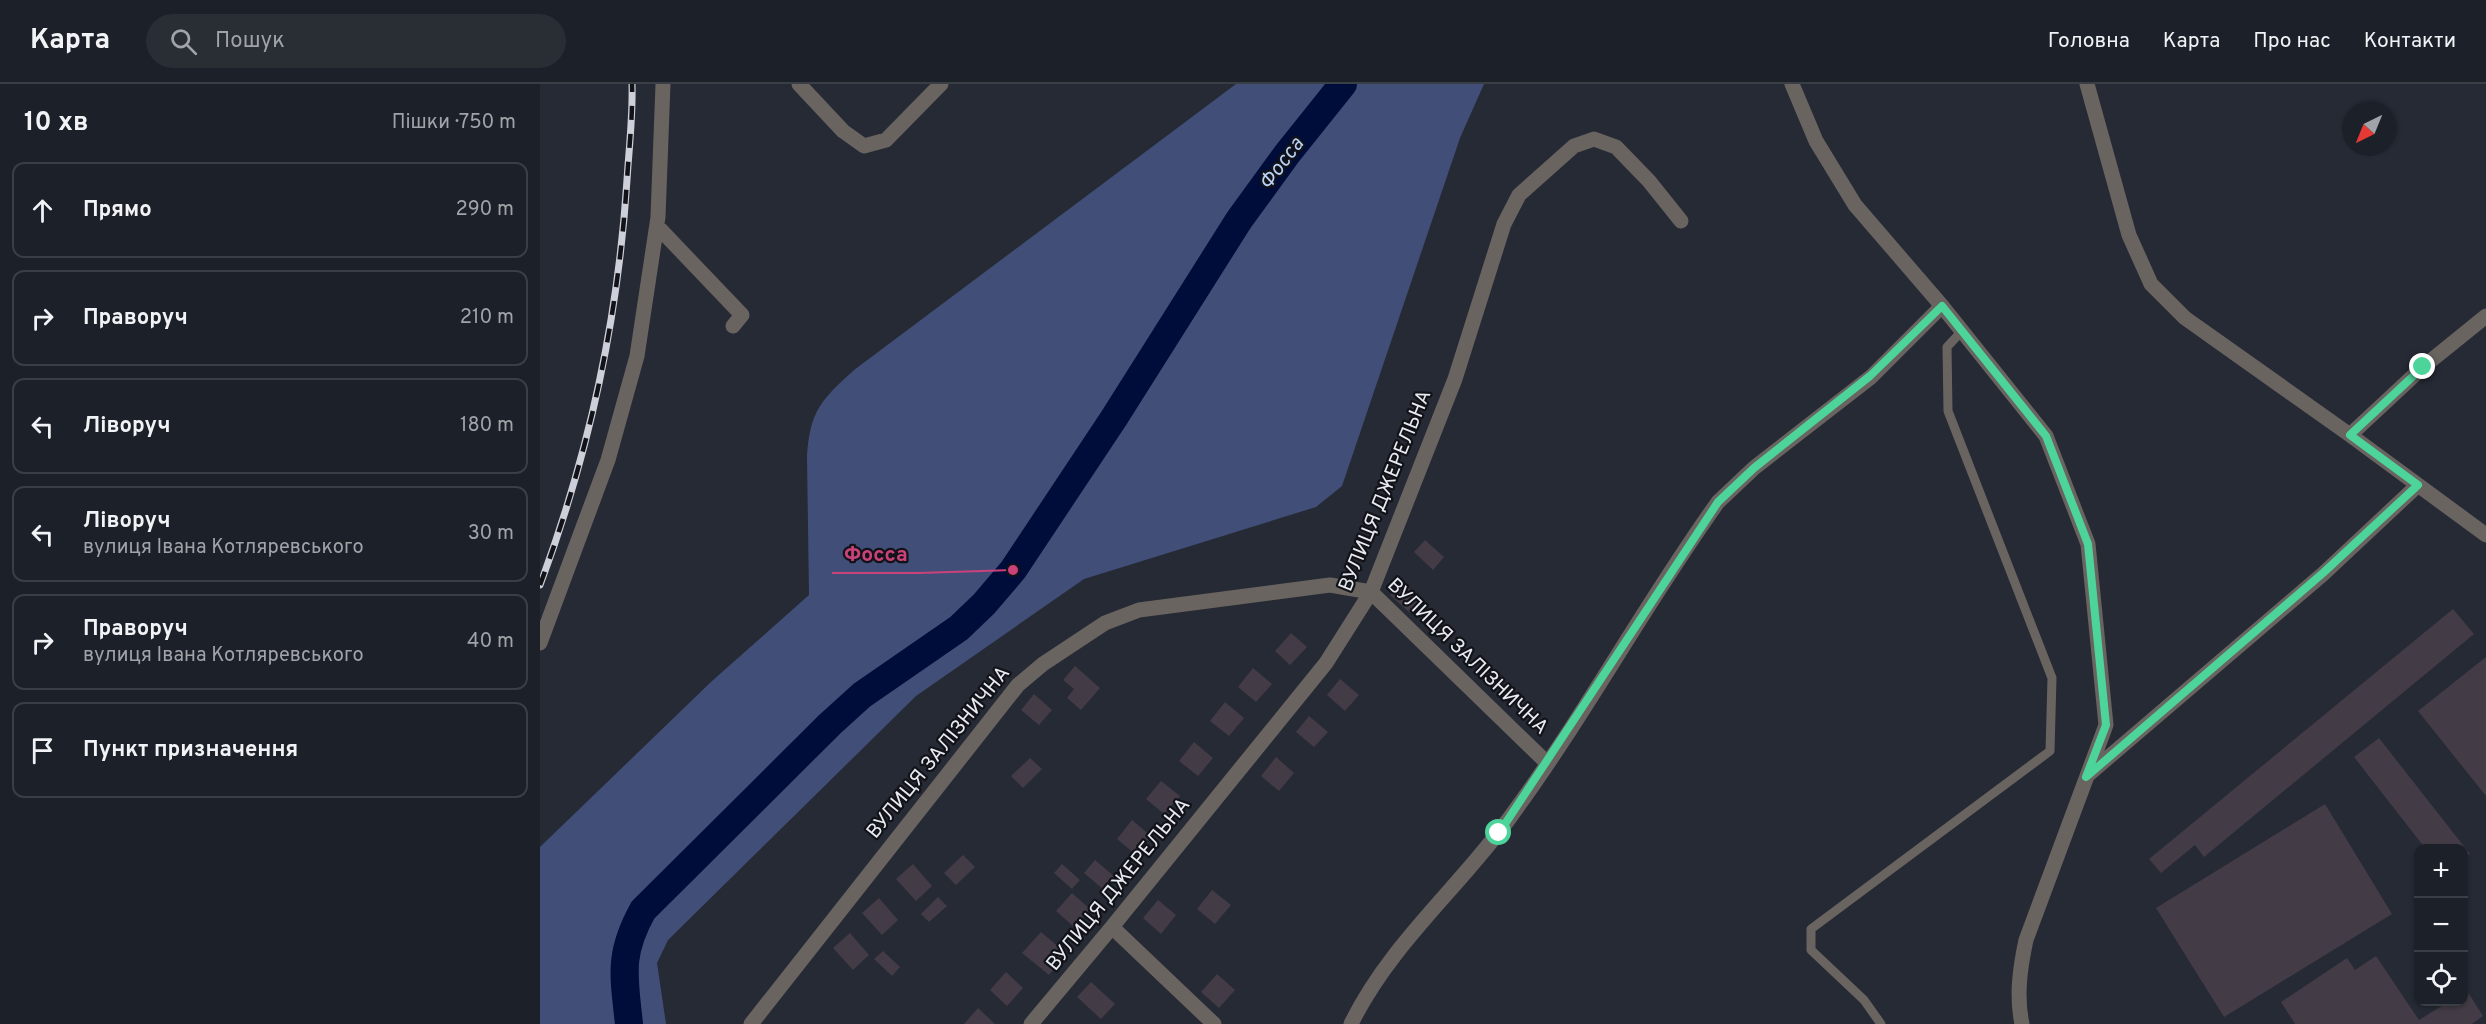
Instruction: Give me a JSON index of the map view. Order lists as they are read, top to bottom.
{
  "streets": {
    "street": ["ВУЛИЦЯ ДЖЕРЕЛЬНА", "ВУЛИЦЯ ЗАЛІЗНИЧНА"]
  },
  "crossings": [
    ["ВУЛИЦЯ ДЖЕРЕЛЬНА", "ВУЛИЦЯ ЗАЛІЗНИЧНА"]
  ],
  "water": ["Фосса"],
  "places": ["Фосса"],
  "north": "bottom left",
  "page": {
    "header": "Карта",
    "search": "Пошук",
    "nav": [
      "Головна",
      "Карта",
      "Про нас",
      "Контакти"
    ],
    "heading": ["10 хв", "Пішки · 750 m"],
    "list": [
      ["Прямо", "290 m"],
      ["Праворуч", "210 m"],
      ["Ліворуч", "180 m"],
      ["Ліворуч", "вулиця Івана Котляревського", "30 m"],
      ["Праворуч", "вулиця Івана Котляревського", "40 m"],
      "Пункт призначення"
    ],
    "map_buttons": ["+", "−"]
  }
}
